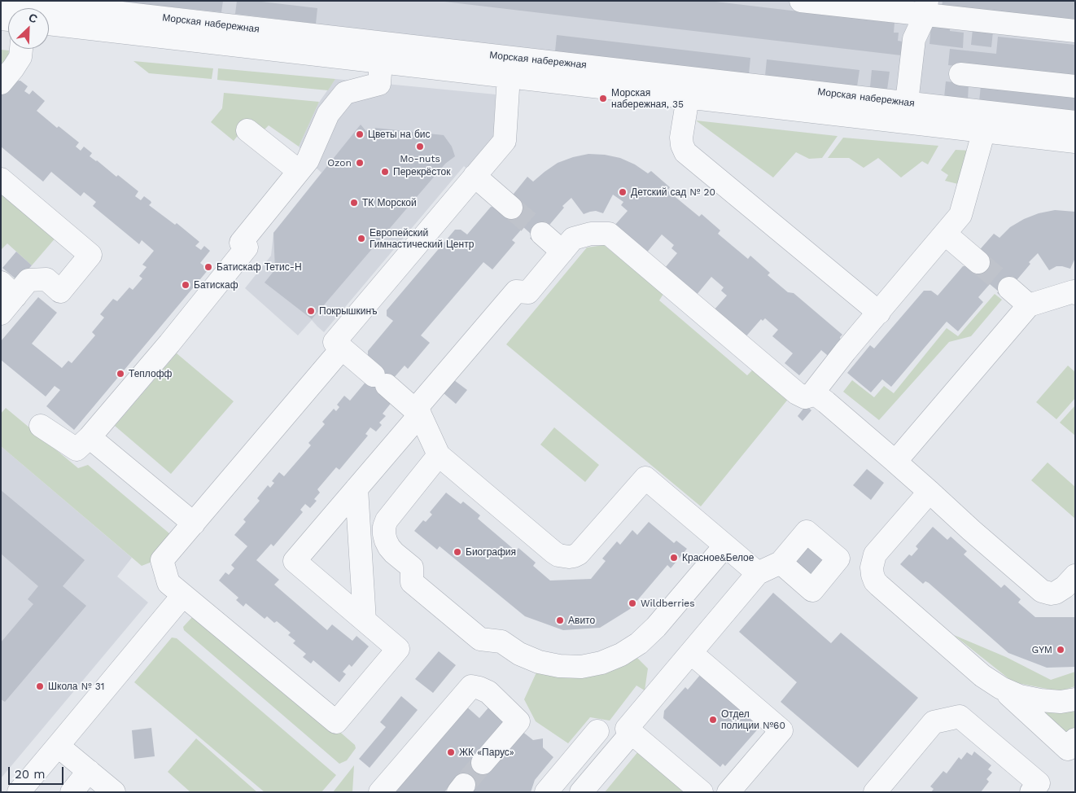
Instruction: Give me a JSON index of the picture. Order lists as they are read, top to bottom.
{
  "streets": {
    "street": ["Морская набережная"]
  },
  "places": [
    "Морская набережная, 35",
    "Цветы на бис",
    "Mo-nuts",
    "Ozon",
    "Перекрёсток",
    "Детский сад № 20",
    "ТК Морской",
    "Европейский Гимнастический Центр",
    "Батискаф Тетис-Н",
    "Батискаф",
    "Покрышкинъ",
    "Теплофф",
    "Биография",
    "Красное&Белое",
    "Wildberries",
    "Авито",
    "GYM",
    "Школа № 31",
    "Отдел полиции №60",
    "ЖК «Парус»"
  ],
  "scale_bar": "20 m",
  "north": "top right"
}
